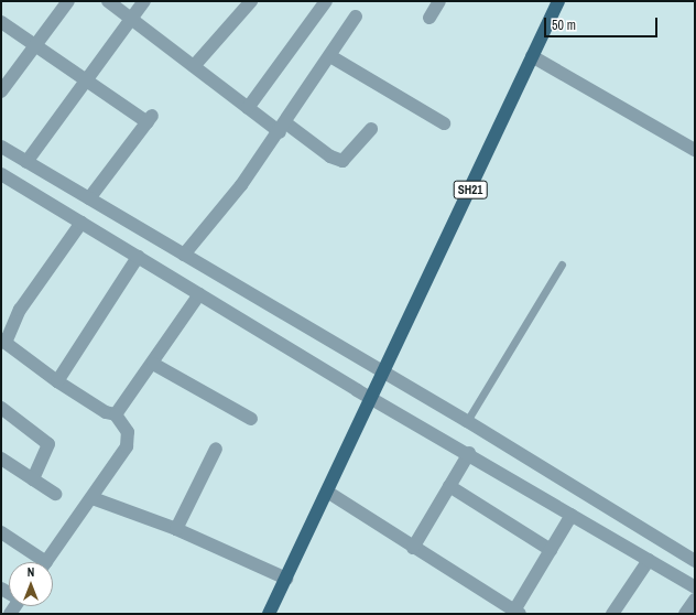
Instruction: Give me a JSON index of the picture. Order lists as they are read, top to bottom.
{
  "streets": {
    "main road": ["SH21"]
  },
  "scale_bar": "50 m",
  "north": "top"
}
